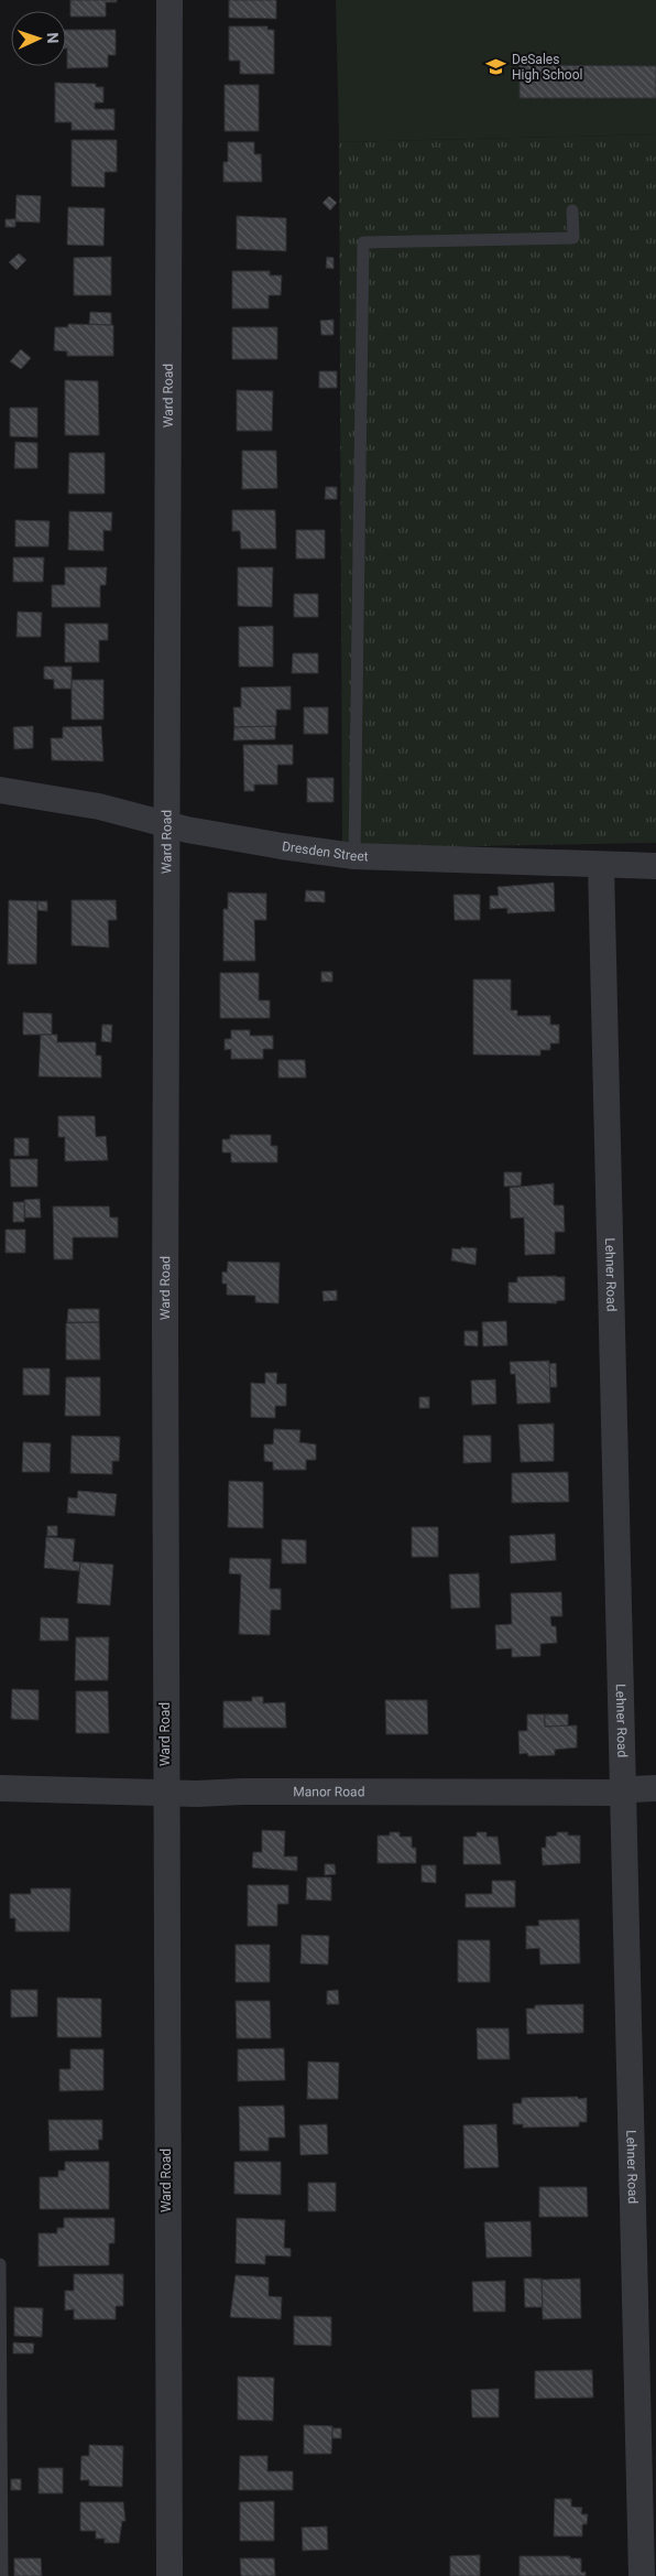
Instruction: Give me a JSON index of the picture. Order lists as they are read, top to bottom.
{
  "streets": {
    "street": [
      "Ward Road",
      "Dresden Street",
      "Lehner Road",
      "Manor Road"
    ]
  },
  "crossings": [
    ["Ward Road", "Dresden Street"],
    ["Ward Road", "Manor Road"],
    ["Dresden Street", "Lehner Road"],
    ["Lehner Road", "Manor Road"]
  ],
  "places": {
    "school or university": ["DeSales High School"]
  },
  "north": "right"
}
